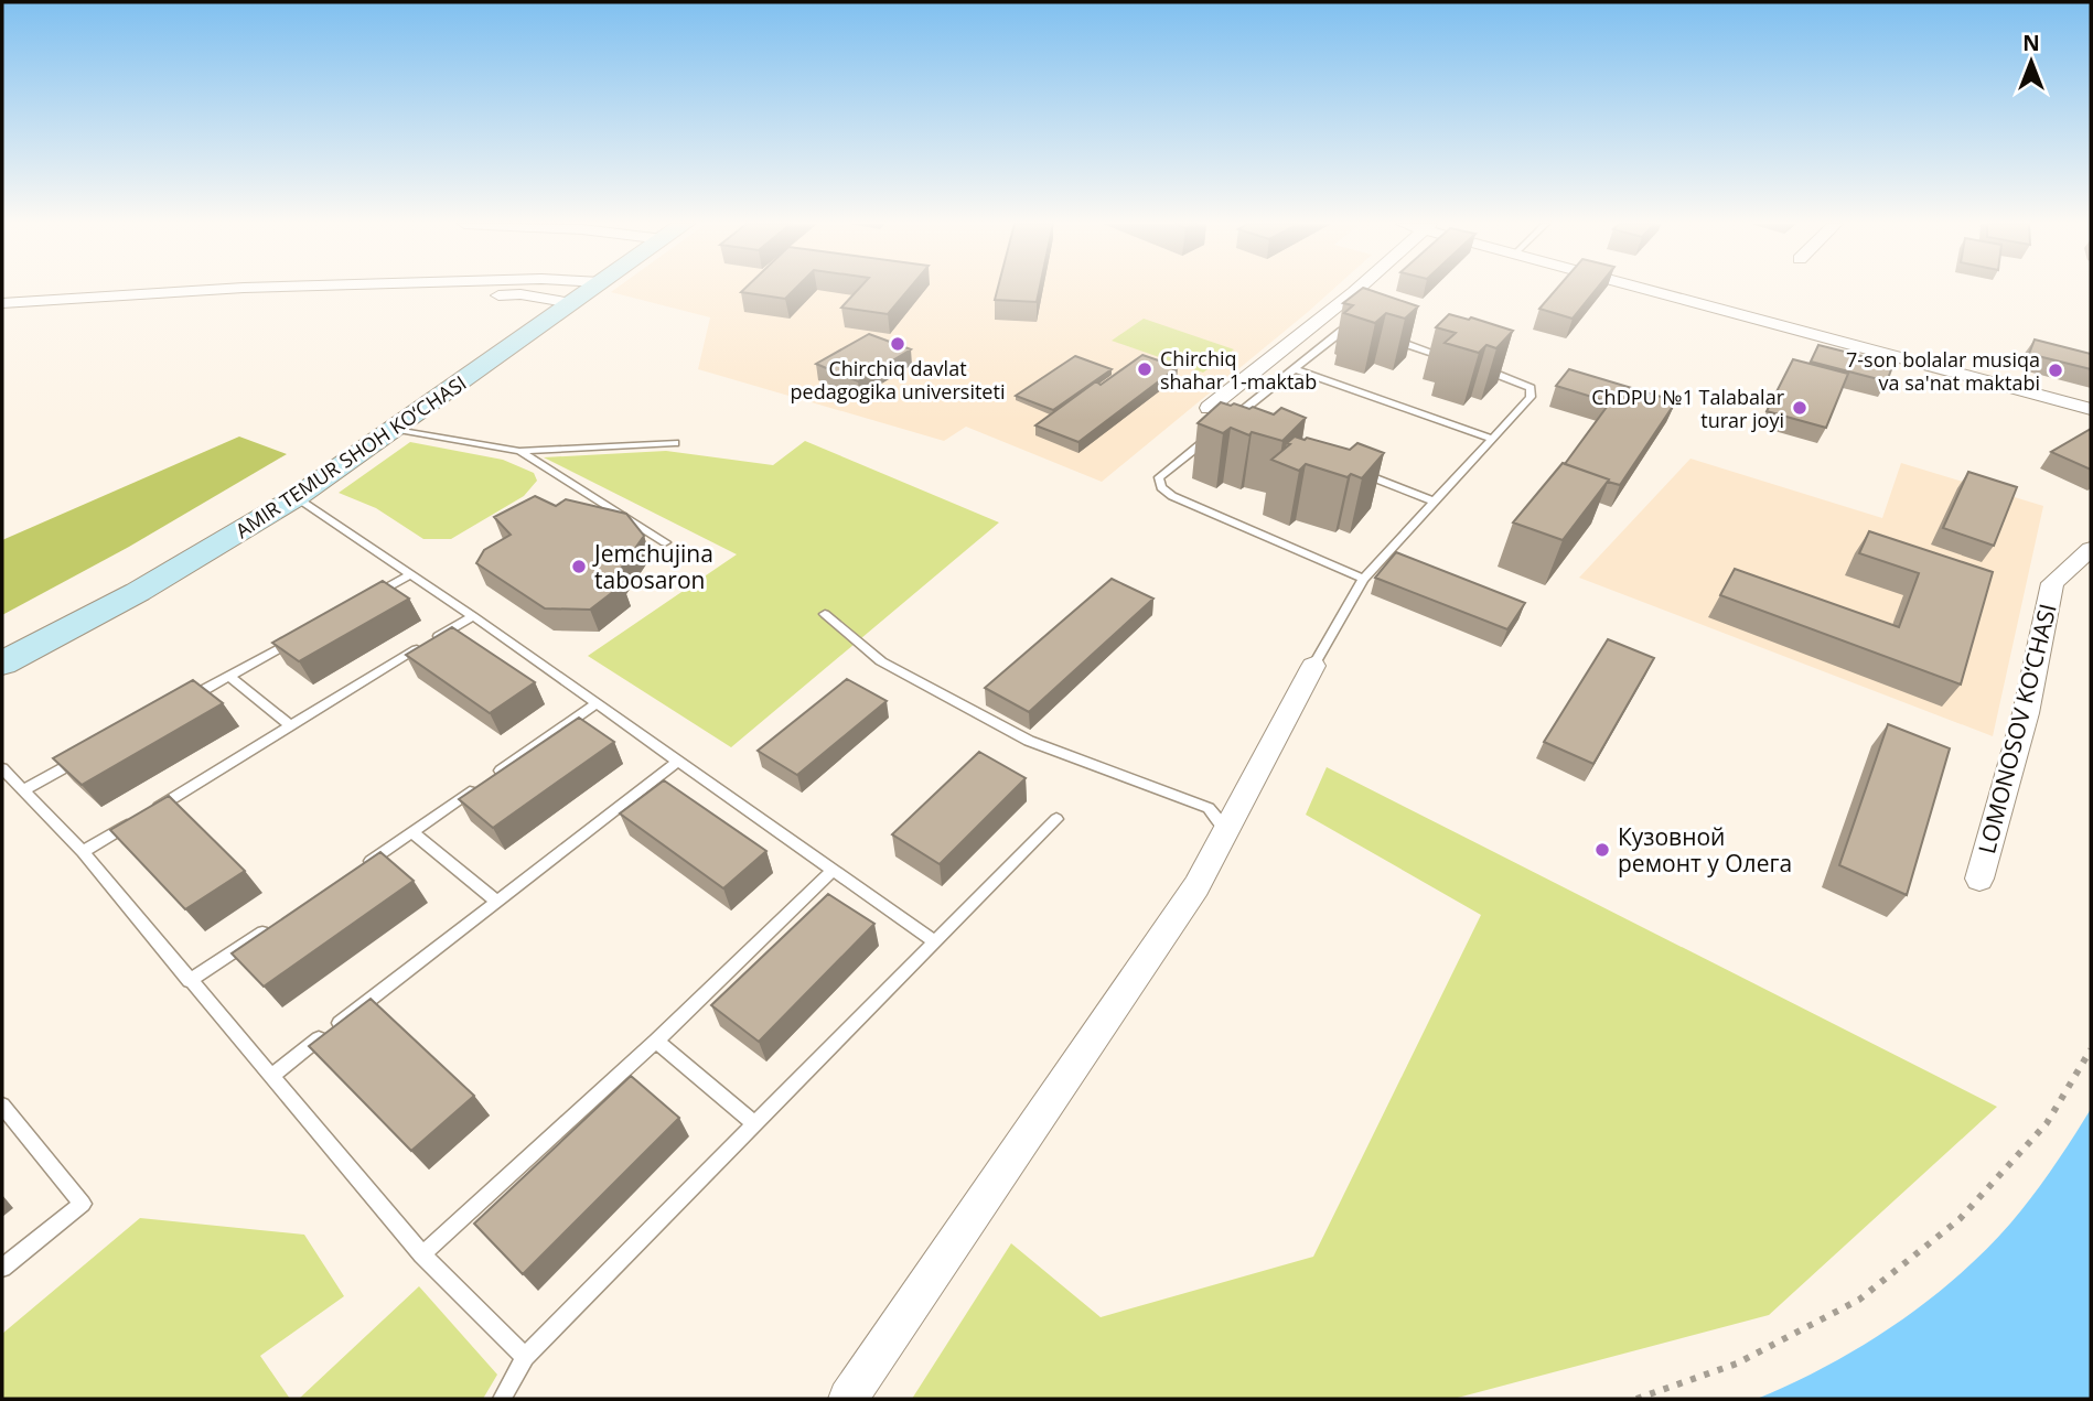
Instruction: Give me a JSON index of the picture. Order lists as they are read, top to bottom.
{
  "streets": {
    "main road": ["AMIR TEMUR SHOH KO‘CHASI"],
    "street": ["LOMONOSOV KO‘CHASI"]
  },
  "places": [
    "Chirchiq davlat pedagogika universiteti",
    "Chirchiq shahar 1-maktab",
    "7-son bolalar musiqa va sa'nat maktabi",
    "ChDPU №1 Talabalar turar joyi",
    "Jemchujina tabosaron",
    "Кузовной ремонт у Олега"
  ],
  "north": "top"
}
